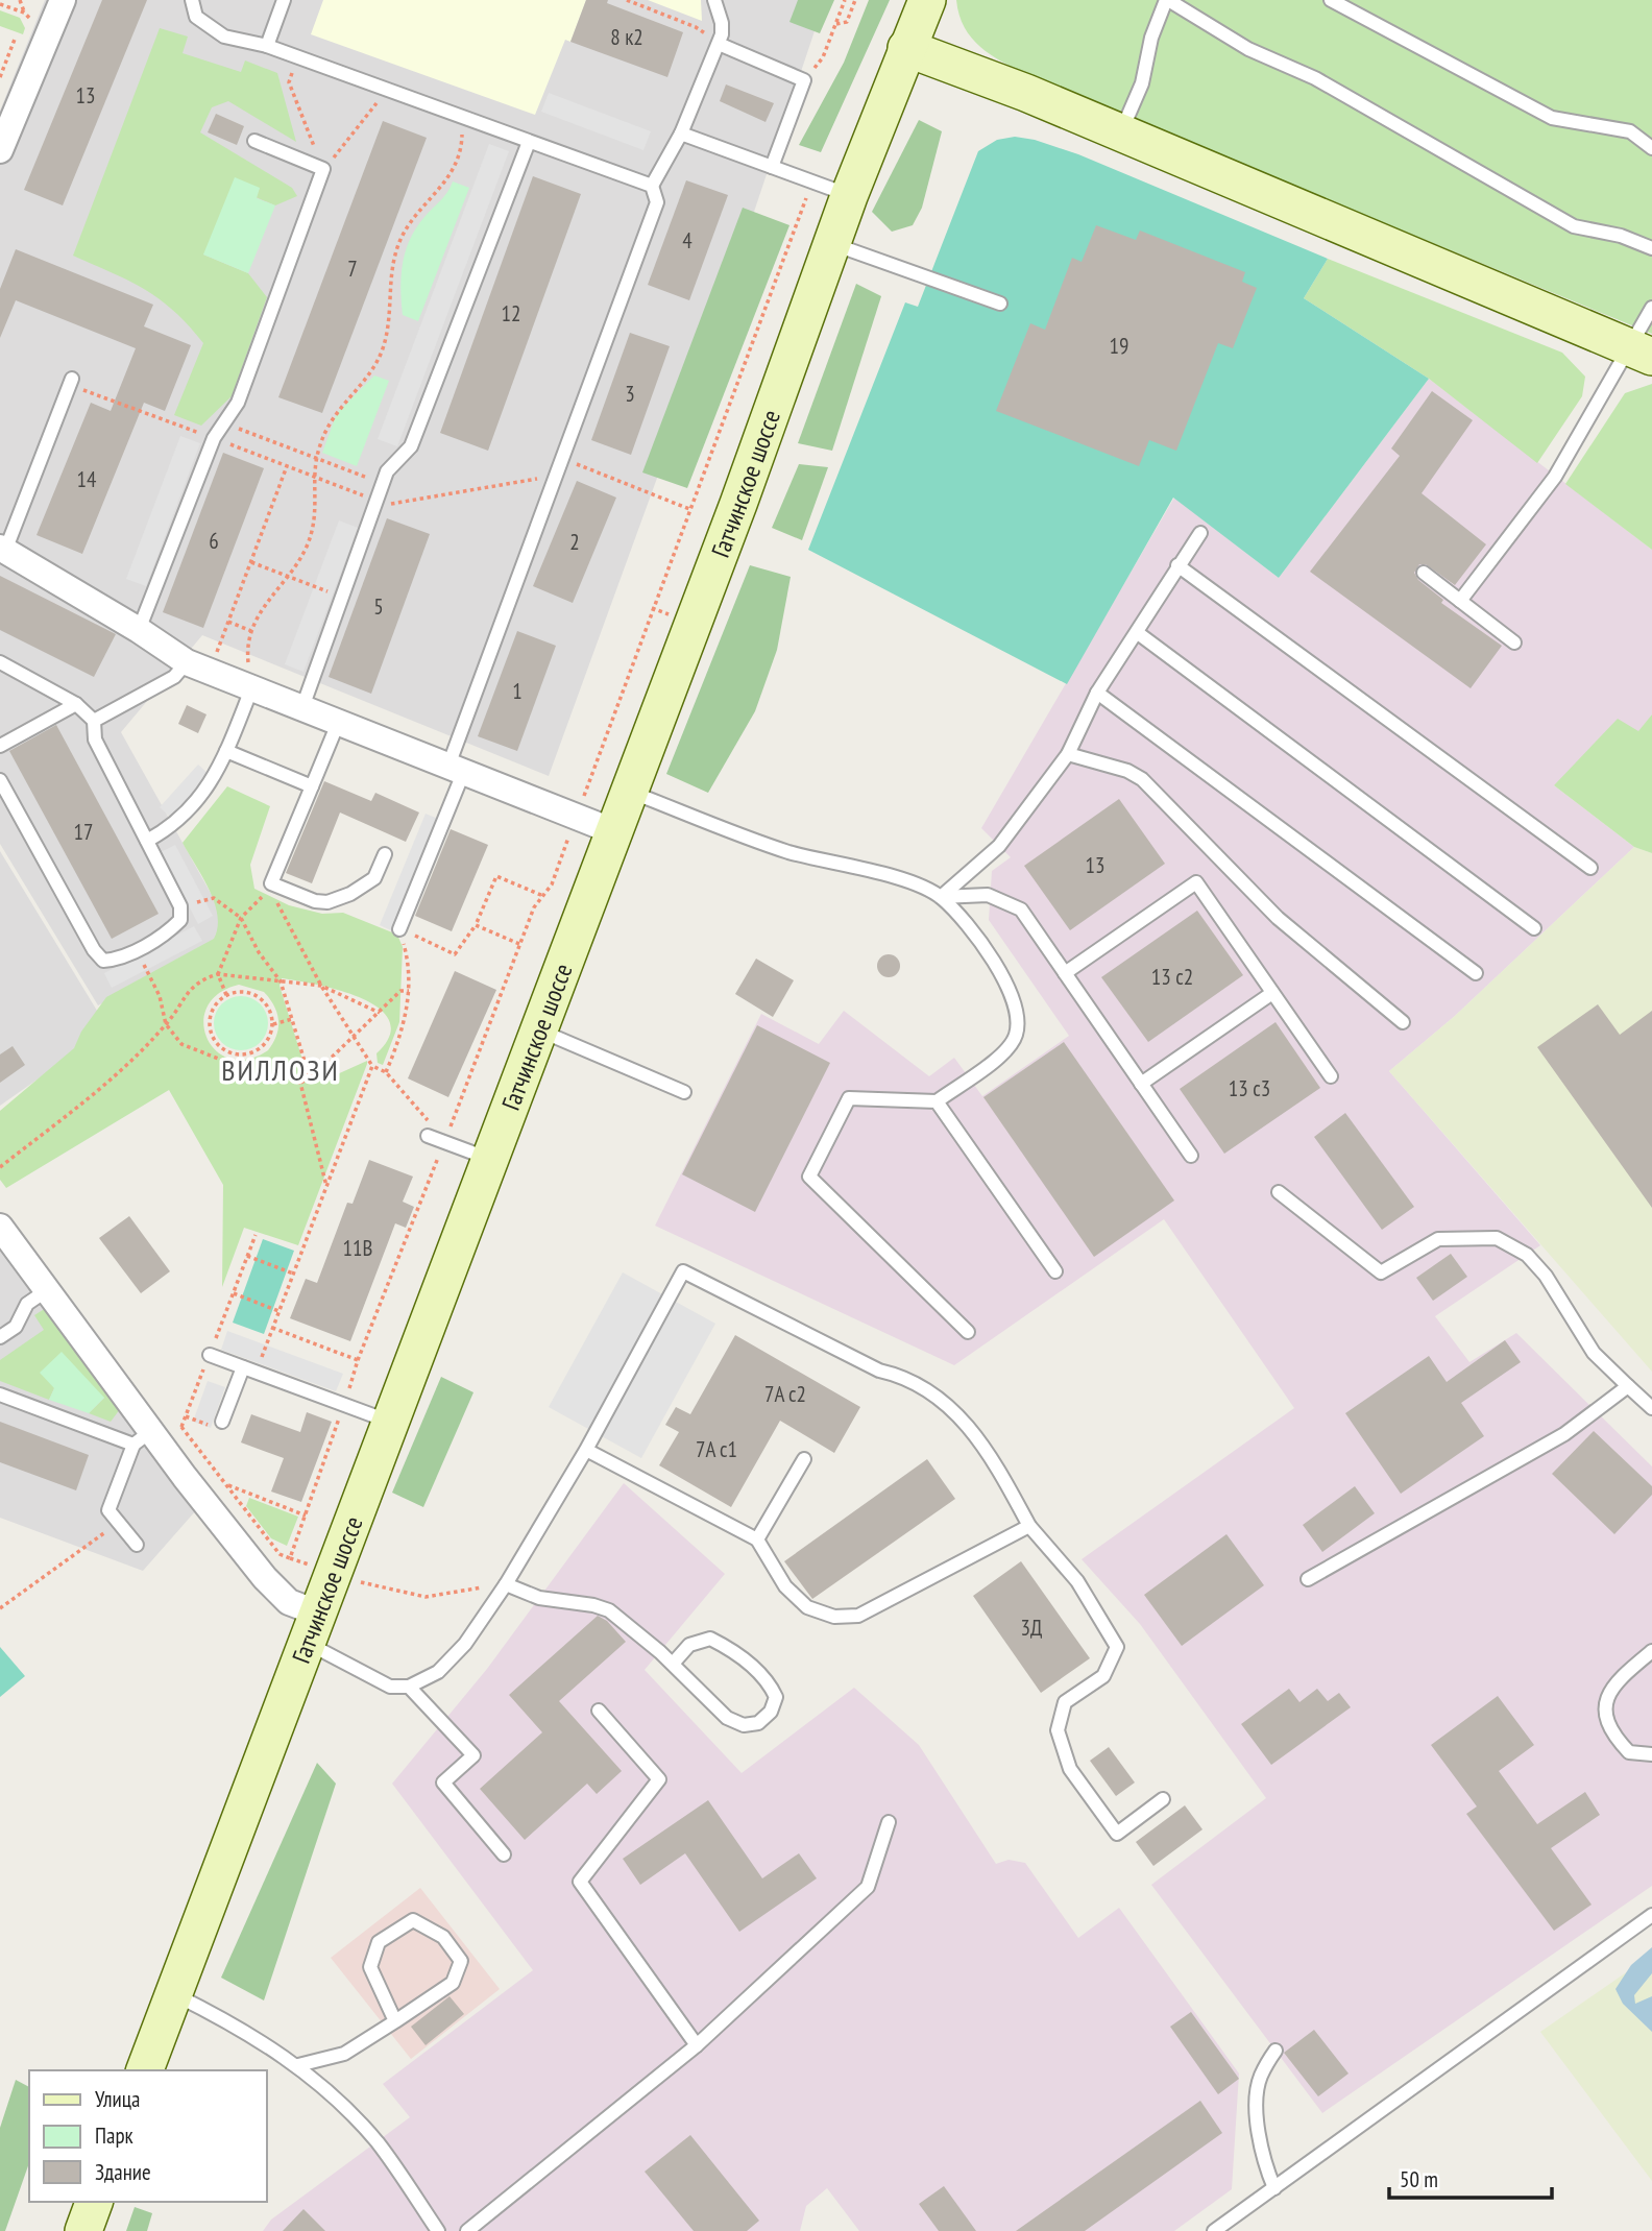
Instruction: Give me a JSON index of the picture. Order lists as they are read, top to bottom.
{
  "streets": {
    "main road": ["Гатчинское шоссе"]
  },
  "districts": ["ВИЛЛОЗИ"],
  "house_numbers": [
    "8 к2",
    "13",
    "4",
    "7",
    "12",
    "19",
    "3",
    "14",
    "6",
    "2",
    "5",
    "1",
    "17",
    "13",
    "13 с2",
    "13 с3",
    "11В",
    "7А с2",
    "7А с1",
    "3Д"
  ],
  "legend": ["Улица", "Парк", "Здание"],
  "scale_bar": "50 m"
}
